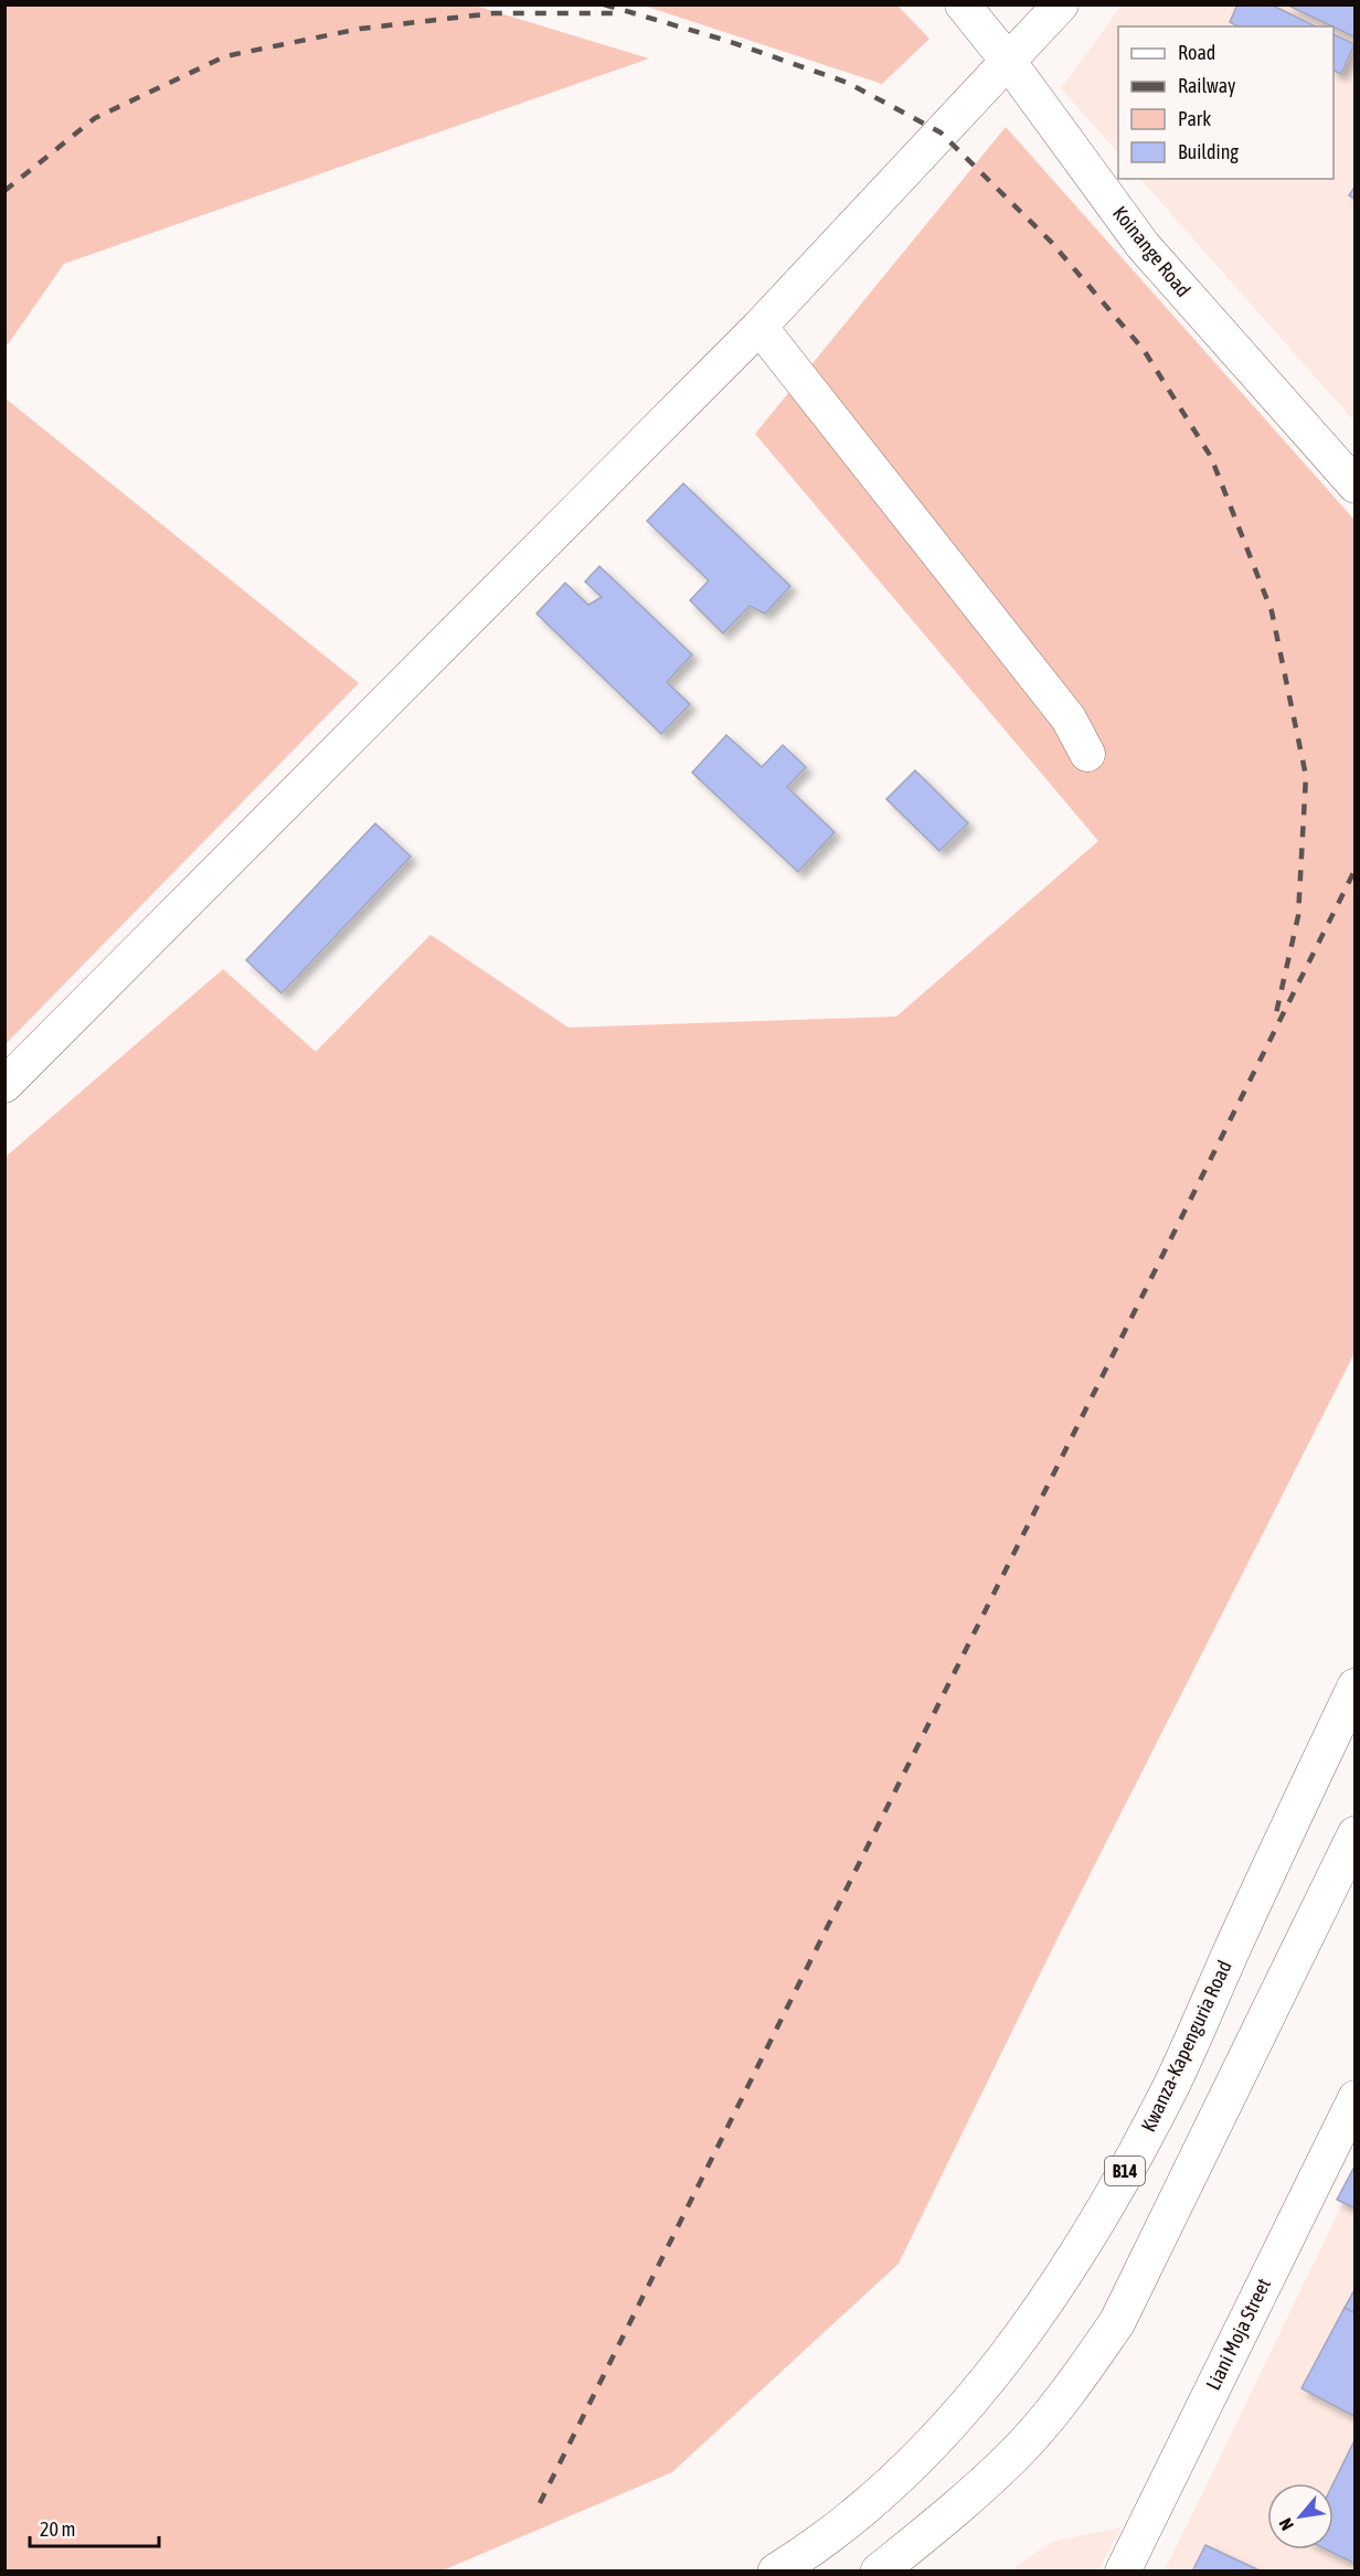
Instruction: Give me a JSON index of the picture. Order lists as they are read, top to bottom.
{
  "streets": {
    "highway": ["Kwanza-Kapenguria Road", "B14"],
    "street": ["Koinange Road", "Liani Moja Street"]
  },
  "legend": [
    "Road",
    "Railway",
    "Park",
    "Building"
  ],
  "scale_bar": "20 m",
  "north": "bottom left"
}
